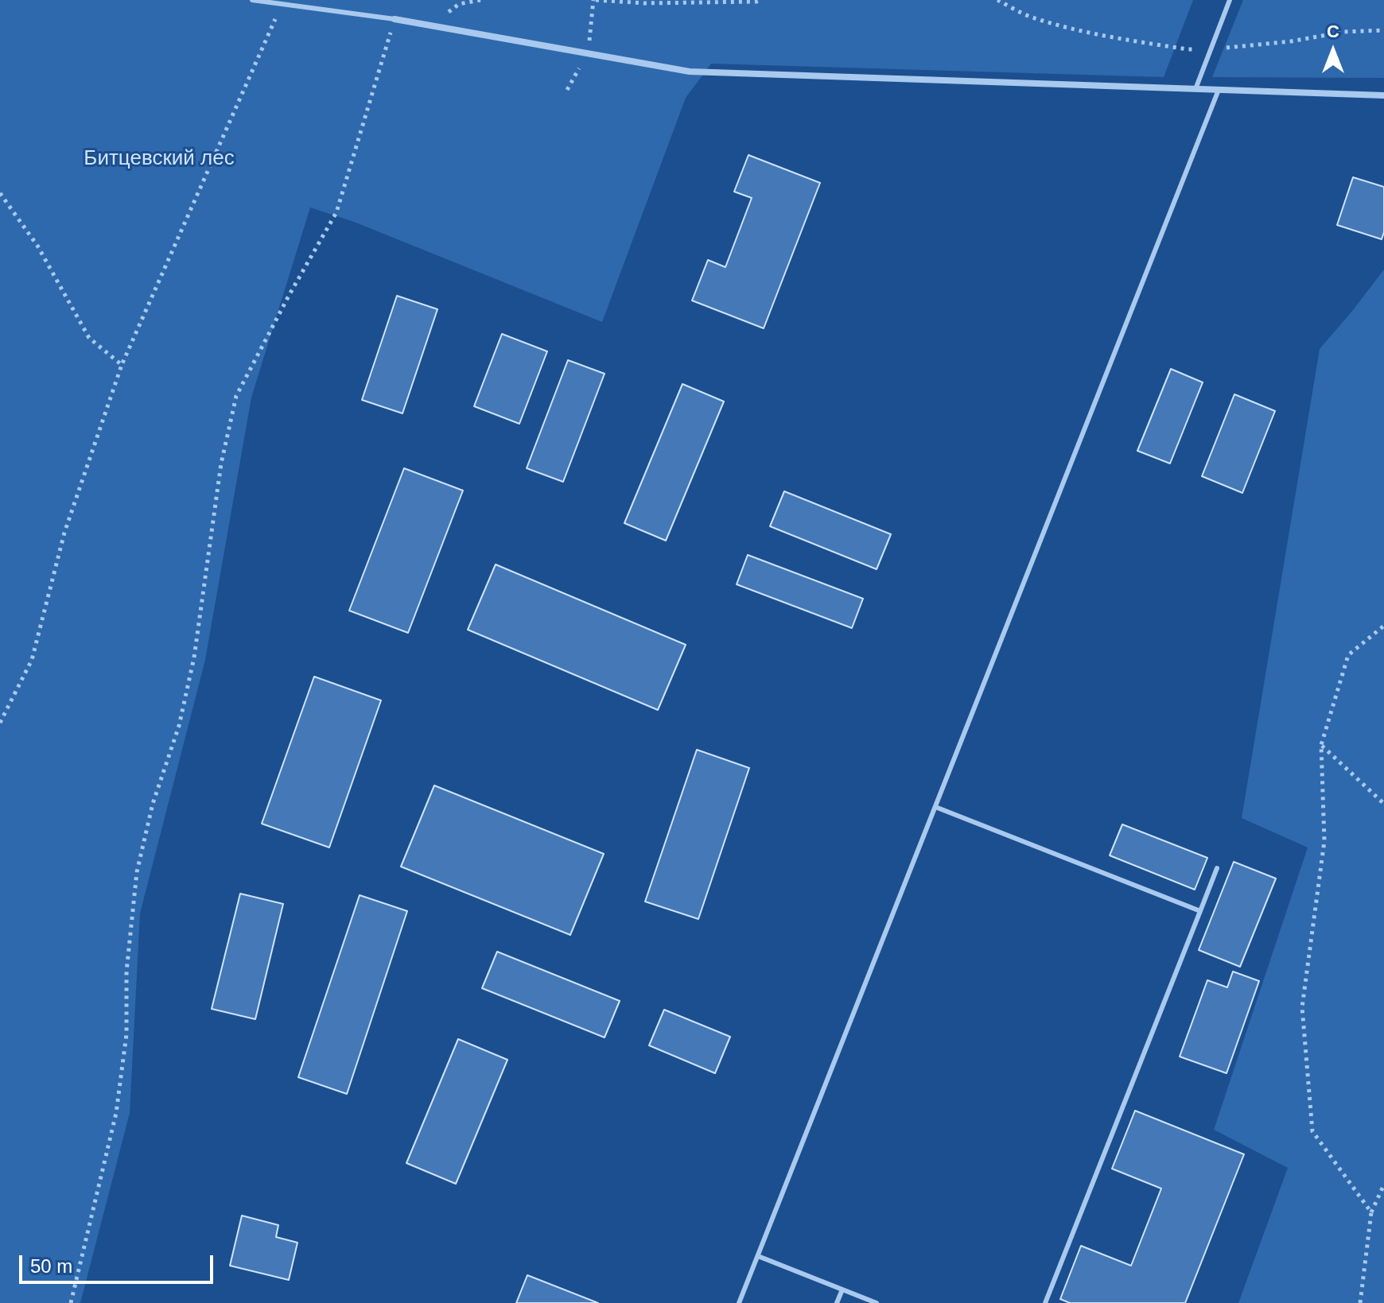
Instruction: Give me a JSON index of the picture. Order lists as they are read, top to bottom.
{
  "parks": ["Битцевский лес"],
  "scale_bar": "50 m",
  "north": "top"
}
